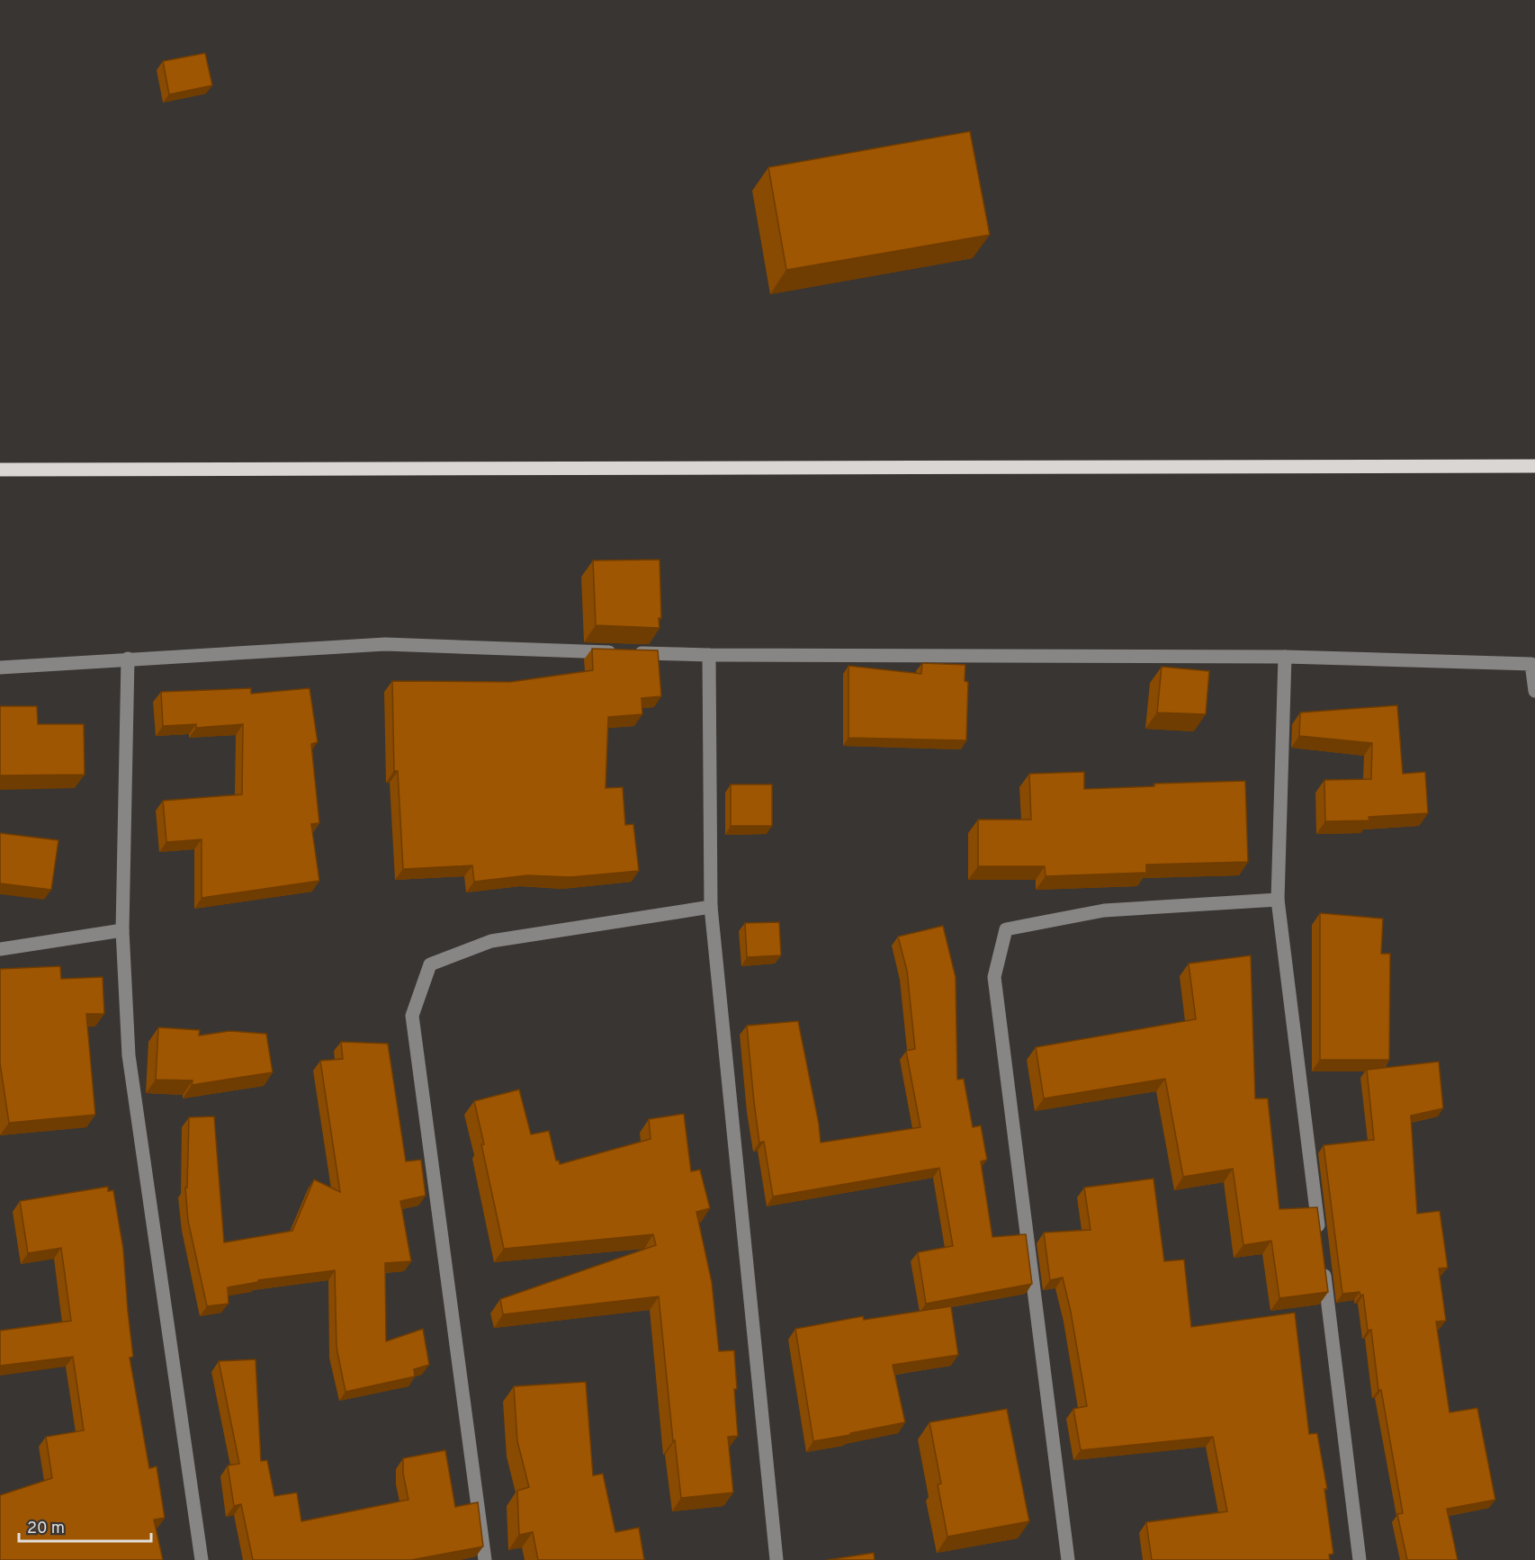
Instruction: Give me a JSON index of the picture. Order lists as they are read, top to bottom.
{
  "scale_bar": "20 m"
}
